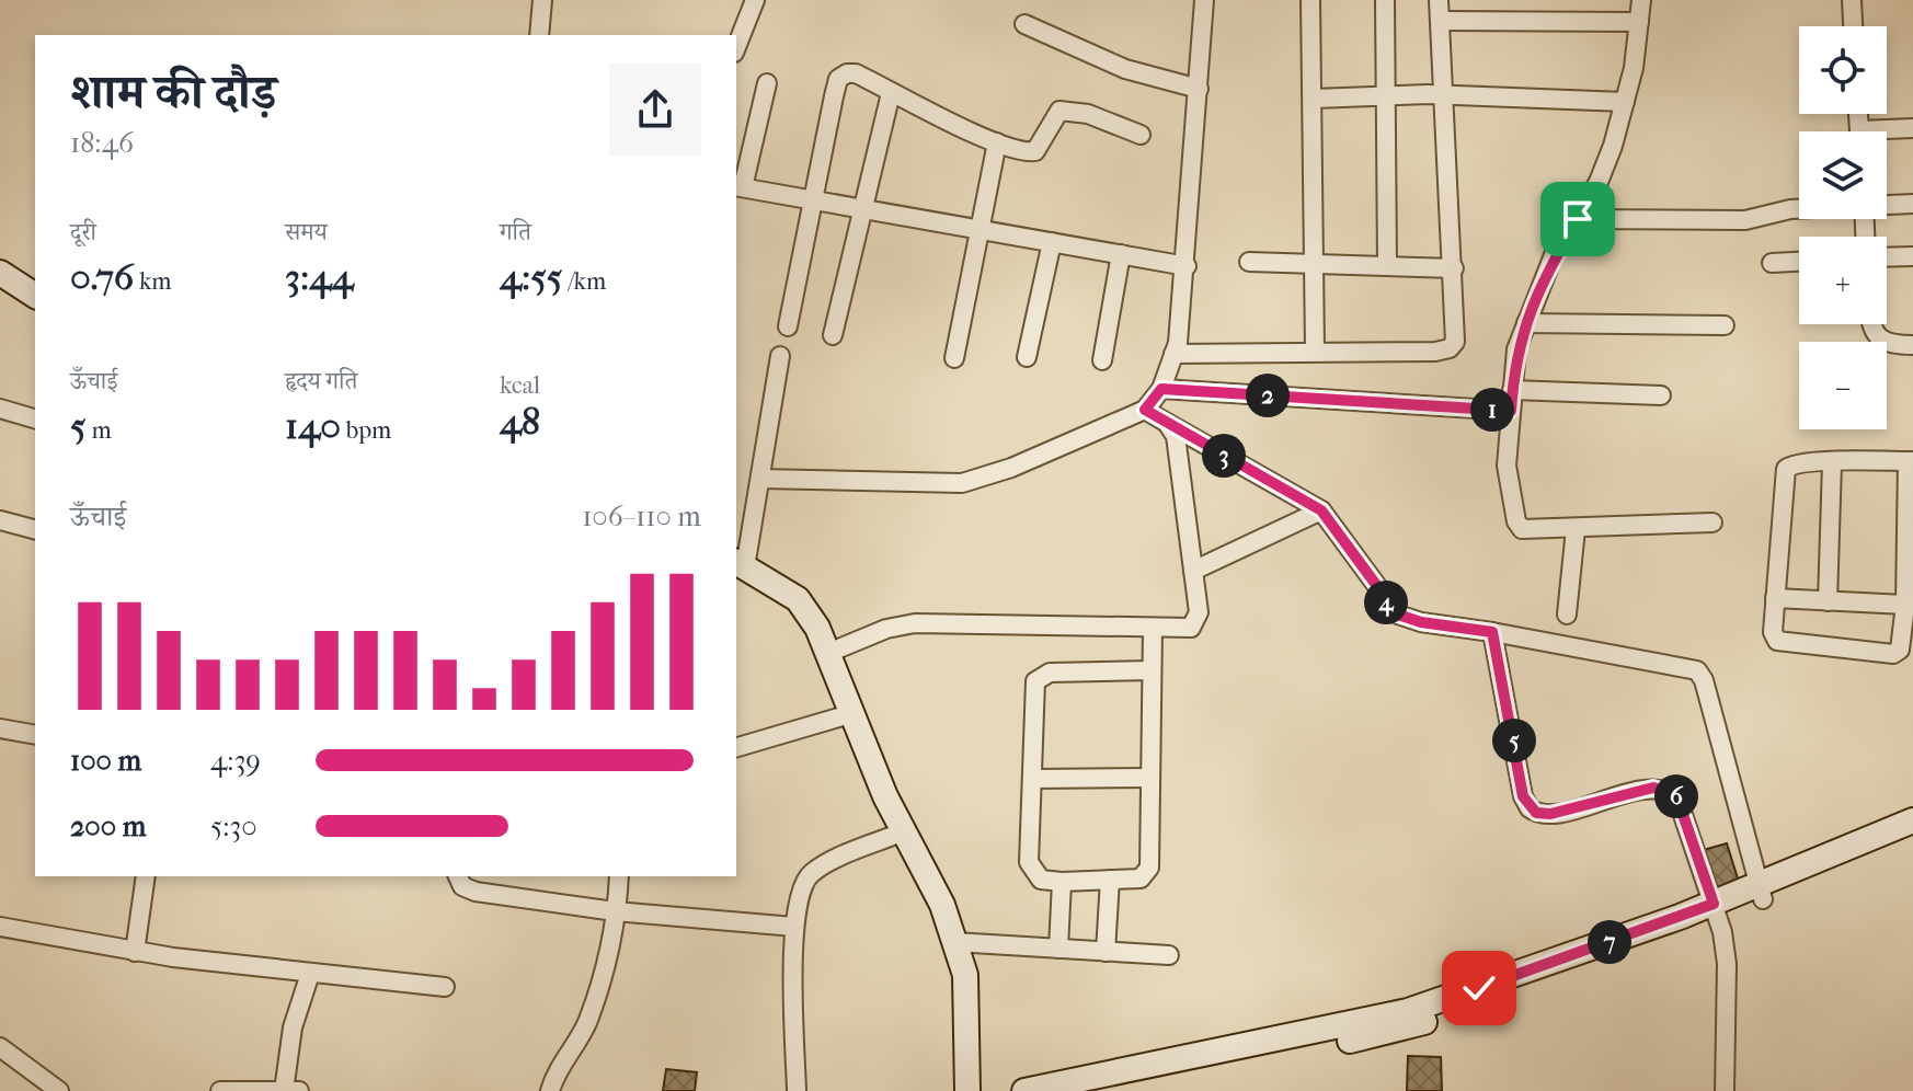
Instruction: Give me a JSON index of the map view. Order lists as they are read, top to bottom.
{
  "page": {
    "map_buttons": ["+", "−"],
    "heading": ["शाम की दौड़", "18:46"],
    "stats": [
      ["दूरी", "0.76 km"],
      ["समय", "3:44"],
      ["गति", "4:55 /km"],
      ["ऊँचाई", "5 m"],
      ["हृदय गति", "140 bpm"],
      ["kcal", "48"]
    ],
    "pins": [
      "2",
      "1",
      "3",
      "4",
      "5",
      "6",
      "7"
    ],
    "chart": ["ऊँचाई", "106–110 m"],
    "list": [
      {
        "name": "100 m",
        "note": "4:39"
      },
      {
        "name": "200 m",
        "note": "5:30"
      }
    ]
  }
}
